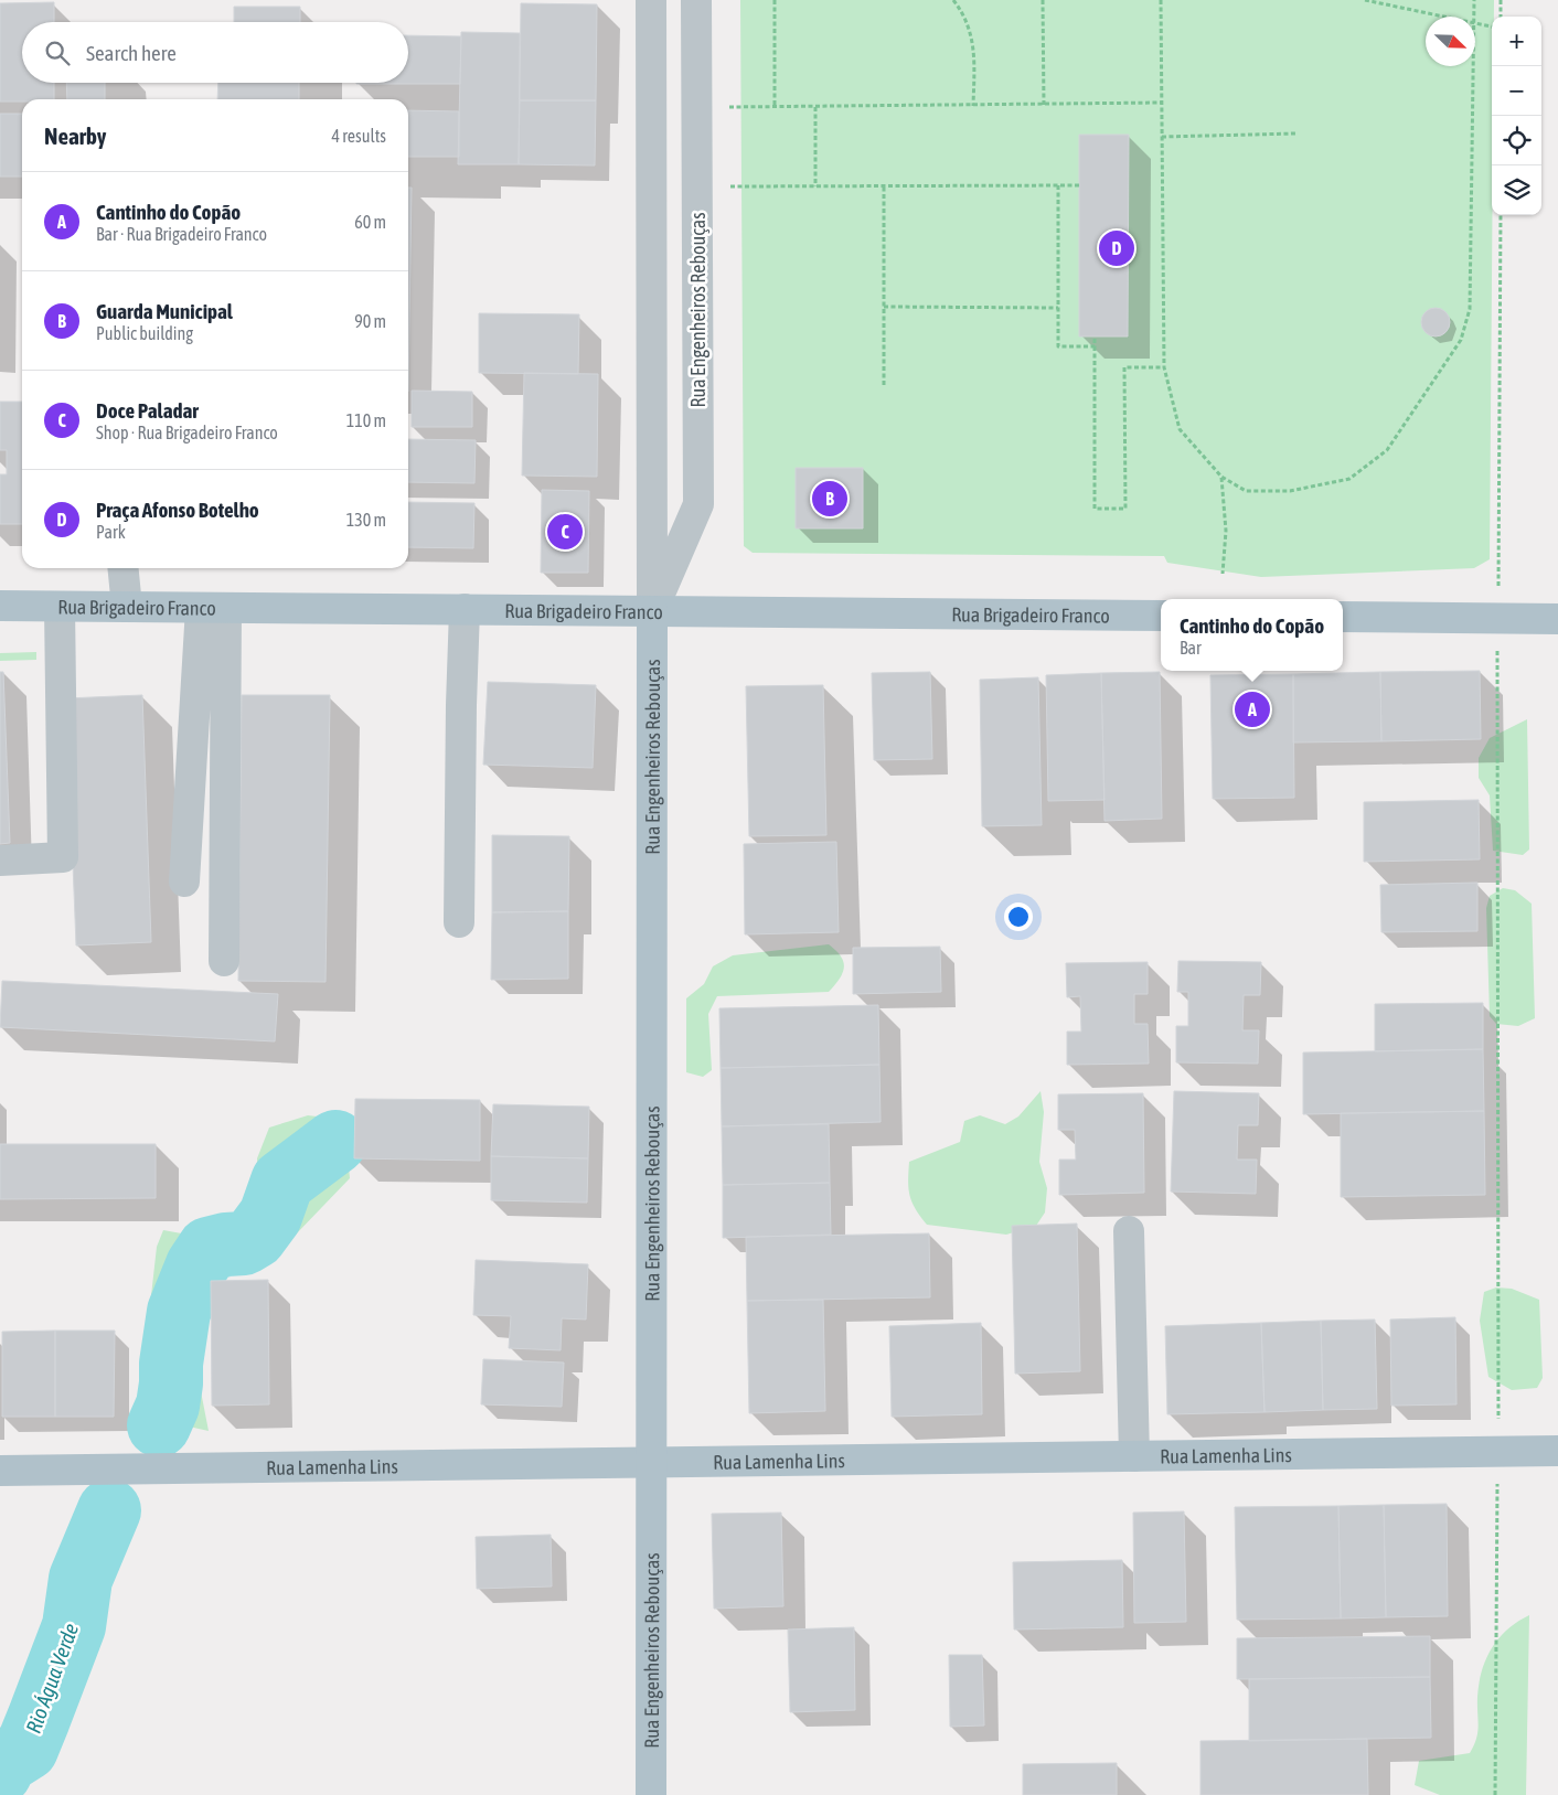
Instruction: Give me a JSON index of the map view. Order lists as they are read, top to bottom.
{
  "streets": {
    "main road": ["Rua Engenheiros Rebouças", "Rua Brigadeiro Franco", "Rua Lamenha Lins"]
  },
  "crossings": [
    ["Rua Engenheiros Rebouças", "Rua Brigadeiro Franco"],
    ["Rua Engenheiros Rebouças", "Rua Lamenha Lins"]
  ],
  "water": ["Rio Água Verde"],
  "north": "bottom right",
  "page": {
    "map_buttons": ["+", "−"],
    "search": "Search here",
    "heading": ["Nearby", "4 results"],
    "list": [
      {
        "mark": "A",
        "name": "Cantinho do Copão",
        "note": "Bar · Rua Brigadeiro Franco",
        "value": "60 m"
      },
      {
        "mark": "B",
        "name": "Guarda Municipal",
        "note": "Public building",
        "value": "90 m"
      },
      {
        "mark": "C",
        "name": "Doce Paladar",
        "note": "Shop · Rua Brigadeiro Franco",
        "value": "110 m"
      },
      {
        "mark": "D",
        "name": "Praça Afonso Botelho",
        "note": "Park",
        "value": "130 m"
      }
    ],
    "pins": [
      "D",
      "B",
      "C",
      "A"
    ],
    "popup": ["Cantinho do Copão", "Bar"]
  }
}
